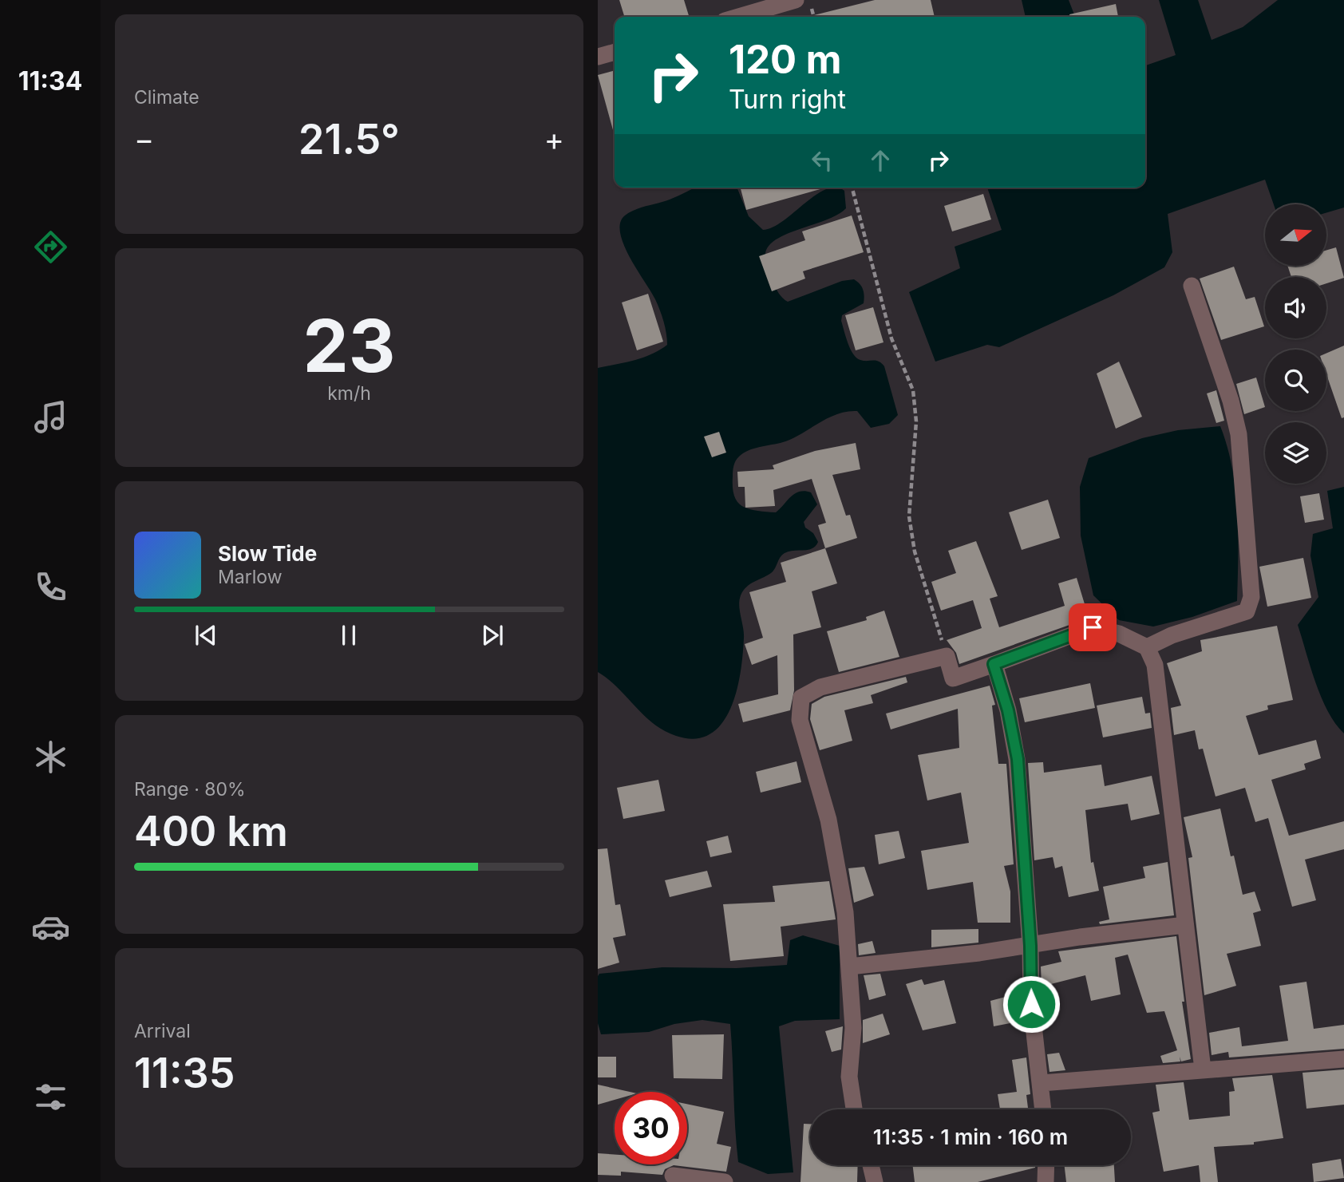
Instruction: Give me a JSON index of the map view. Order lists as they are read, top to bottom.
{
  "north": "right",
  "page": {
    "tabs": "11:34",
    "tile": [
      "Climate",
      ["23", "km/h"],
      ["Range · 80%", "400 km"],
      ["Arrival", "11:35"]
    ],
    "turn": ["120 m", "Turn right"],
    "heat": ["−", "21.5°", "+"],
    "song": ["Slow Tide", "Marlow"],
    "limit": "30",
    "trip": "11:35 · 1 min · 160 m"
  }
}
